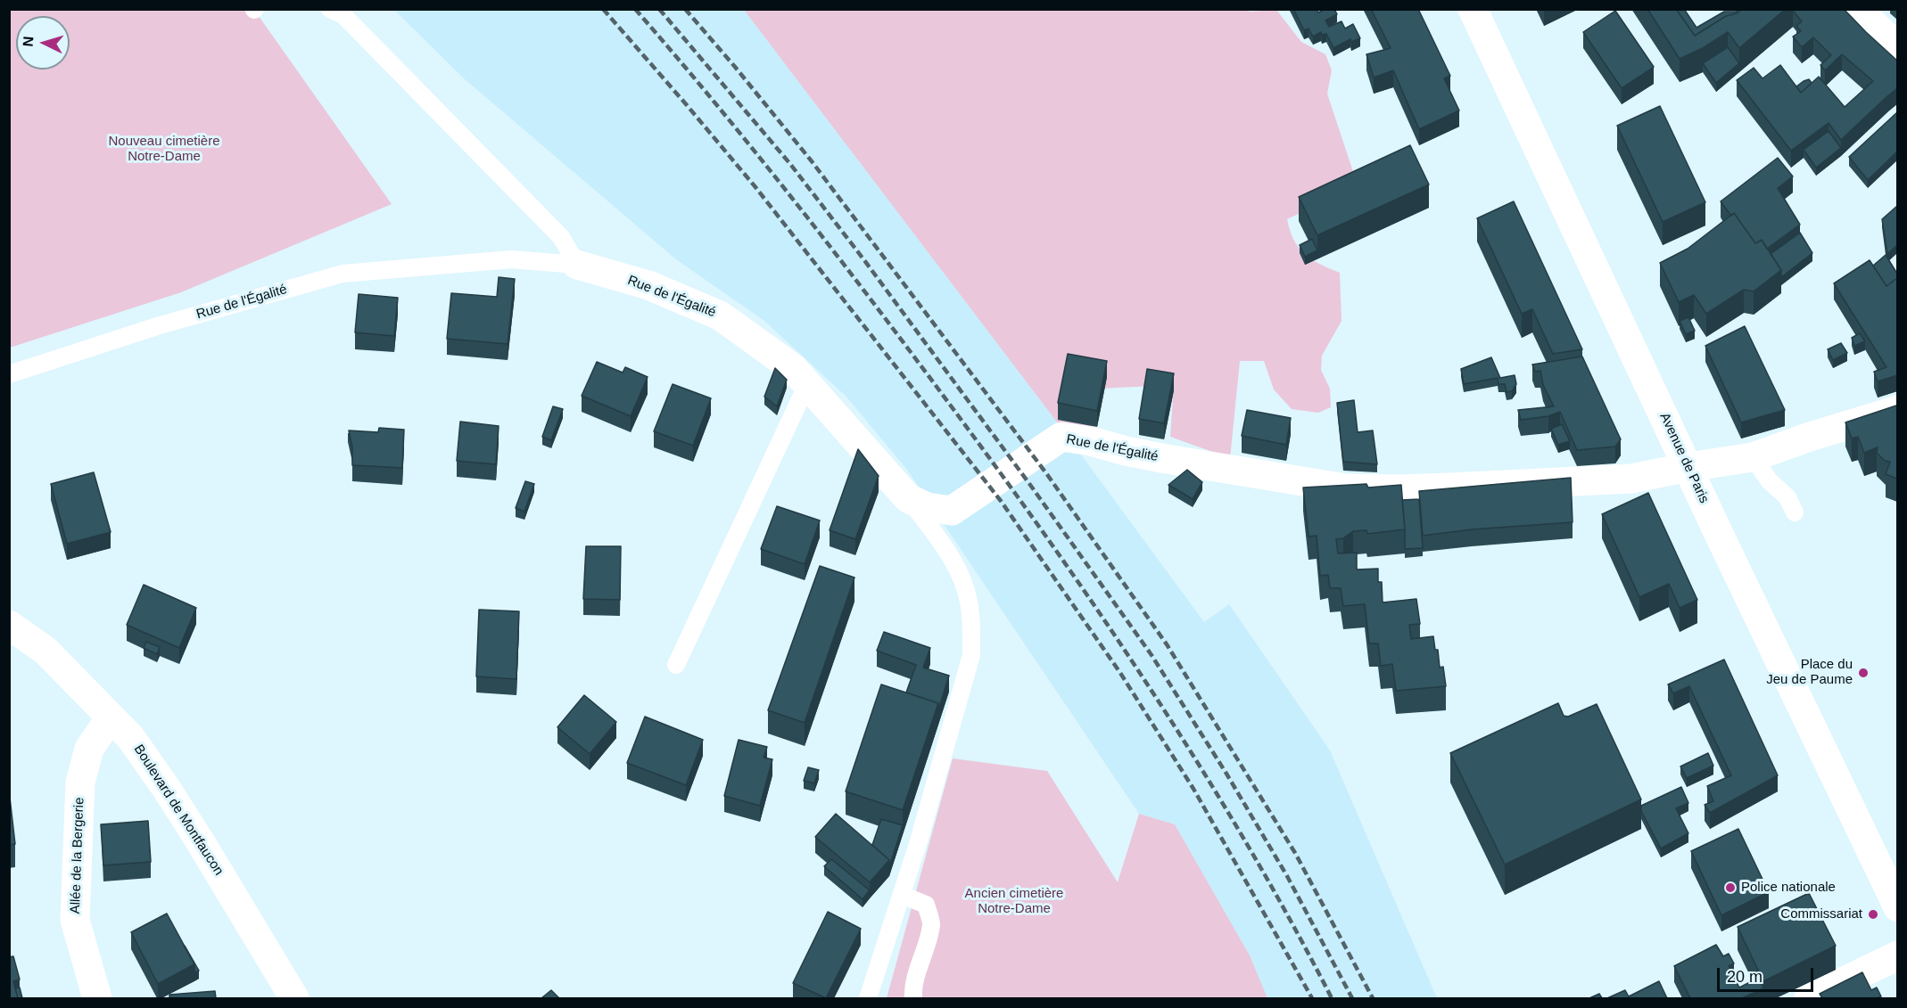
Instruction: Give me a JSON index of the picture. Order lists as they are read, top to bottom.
{
  "streets": {
    "street": [
      "Rue de l'Égalité",
      "Avenue de Paris",
      "Boulevard de Montfaucon",
      "Allée de la Bergerie"
    ]
  },
  "crossings": [
    ["Rue de l'Égalité", "Avenue de Paris"],
    ["Boulevard de Montfaucon", "Allée de la Bergerie"]
  ],
  "parks": ["Nouveau cimetière Notre-Dame", "Ancien cimetière Notre-Dame"],
  "places": ["Place du Jeu de Paume", "Police nationale", "Commissariat"],
  "scale_bar": "20 m",
  "north": "left"
}
